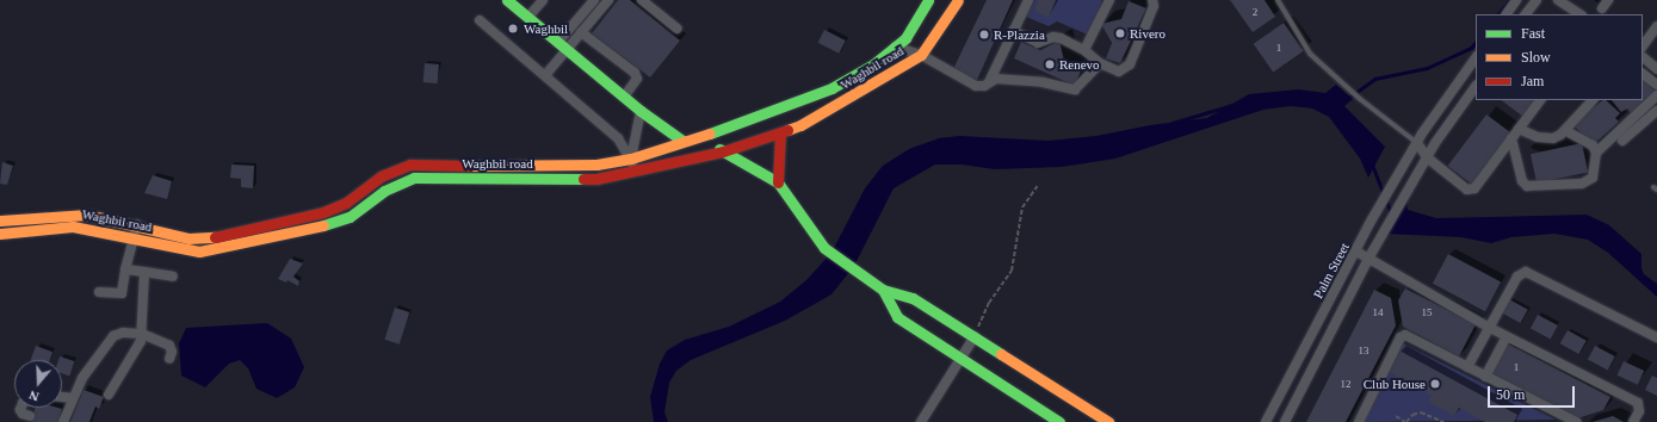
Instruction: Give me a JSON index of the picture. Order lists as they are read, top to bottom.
{
  "streets": {
    "main road": ["Waghbil road"],
    "street": ["Palm Street"]
  },
  "places": [
    "Waghbil",
    "Rivero",
    "R-Plazzia",
    "Renevo",
    "Club House"
  ],
  "house_numbers": [
    "2",
    "1",
    "14",
    "15",
    "13",
    "1",
    "12"
  ],
  "legend": ["Fast", "Slow", "Jam"],
  "scale_bar": "50 m",
  "north": "bottom"
}
